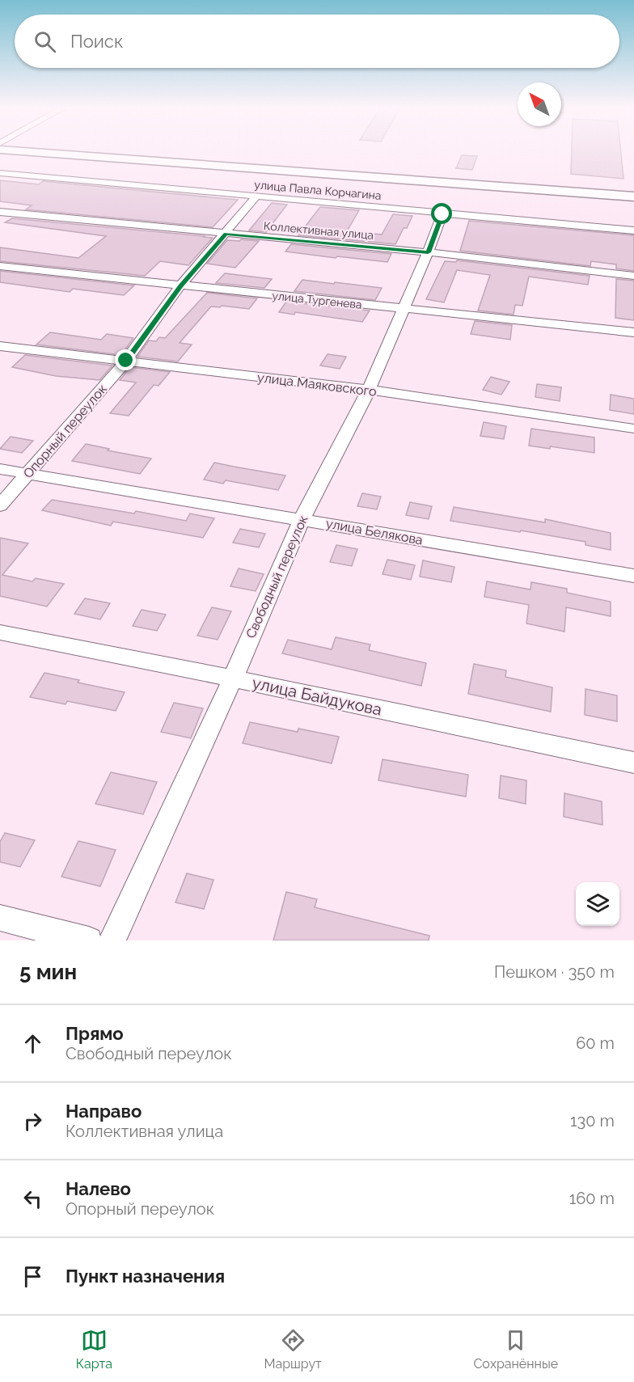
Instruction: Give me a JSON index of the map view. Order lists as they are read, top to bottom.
{
  "streets": {
    "street": [
      "улица Павла Корчагина",
      "Коллективная улица",
      "улица Тургенева",
      "улица Маяковского",
      "Опорный переулок",
      "улица Белякова",
      "Свободный переулок",
      "улица Байдукова"
    ]
  },
  "crossings": [
    ["улица Павла Корчагина", "Опорный переулок"],
    ["улица Павла Корчагина", "Свободный переулок"],
    ["Коллективная улица", "Опорный переулок"],
    ["Коллективная улица", "Свободный переулок"],
    ["улица Тургенева", "Опорный переулок"],
    ["улица Тургенева", "Свободный переулок"],
    ["улица Маяковского", "Опорный переулок"],
    ["улица Маяковского", "Свободный переулок"],
    ["Опорный переулок", "улица Белякова"],
    ["улица Белякова", "Свободный переулок"],
    ["Свободный переулок", "улица Байдукова"]
  ],
  "north": "top left",
  "page": {
    "search": "Поиск",
    "heading": ["5 мин", "Пешком · 350 m"],
    "list": [
      ["Прямо", "Свободный переулок", "60 m"],
      ["Направо", "Коллективная улица", "130 m"],
      ["Налево", "Опорный переулок", "160 m"],
      "Пункт назначения"
    ],
    "nav": ["Карта", "Маршрут", "Сохранённые"]
  }
}
